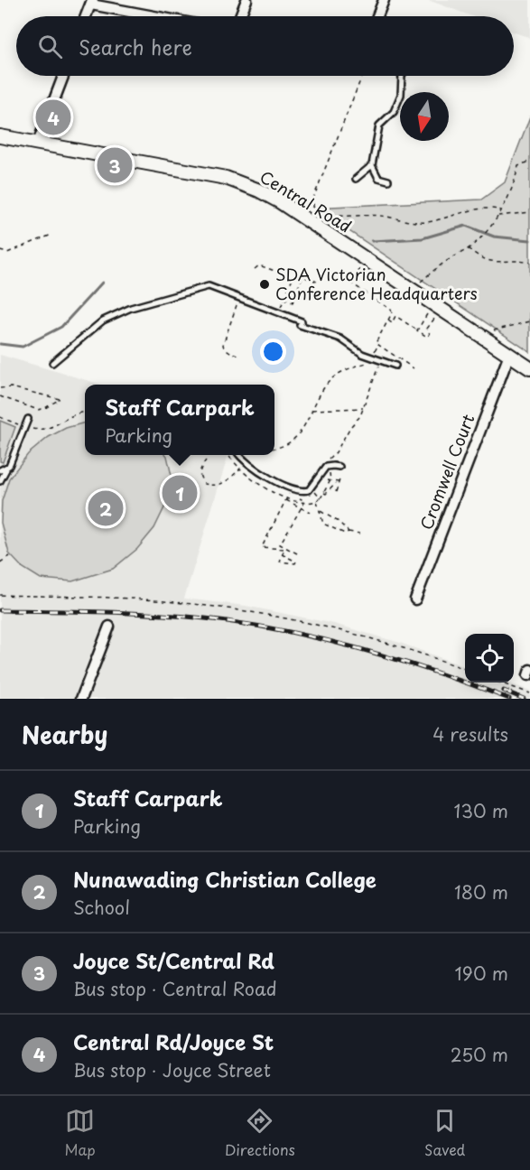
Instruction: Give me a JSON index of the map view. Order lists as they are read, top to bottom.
{
  "streets": {
    "street": ["Central Road", "Cromwell Court"]
  },
  "crossings": [
    ["Central Road", "Cromwell Court"]
  ],
  "places": ["SDA Victorian Conference Headquarters"],
  "north": "bottom",
  "page": {
    "search": "Search here",
    "pins": [
      "4",
      "3",
      "1",
      "2"
    ],
    "popup": ["Staff Carpark", "Parking"],
    "heading": ["Nearby", "4 results"],
    "list": [
      {
        "mark": "1",
        "name": "Staff Carpark",
        "note": "Parking",
        "value": "130 m"
      },
      {
        "mark": "2",
        "name": "Nunawading Christian College",
        "note": "School",
        "value": "180 m"
      },
      {
        "mark": "3",
        "name": "Joyce St/Central Rd",
        "note": "Bus stop · Central Road",
        "value": "190 m"
      },
      {
        "mark": "4",
        "name": "Central Rd/Joyce St",
        "note": "Bus stop · Joyce Street",
        "value": "250 m"
      }
    ],
    "nav": ["Map", "Directions", "Saved"]
  }
}
